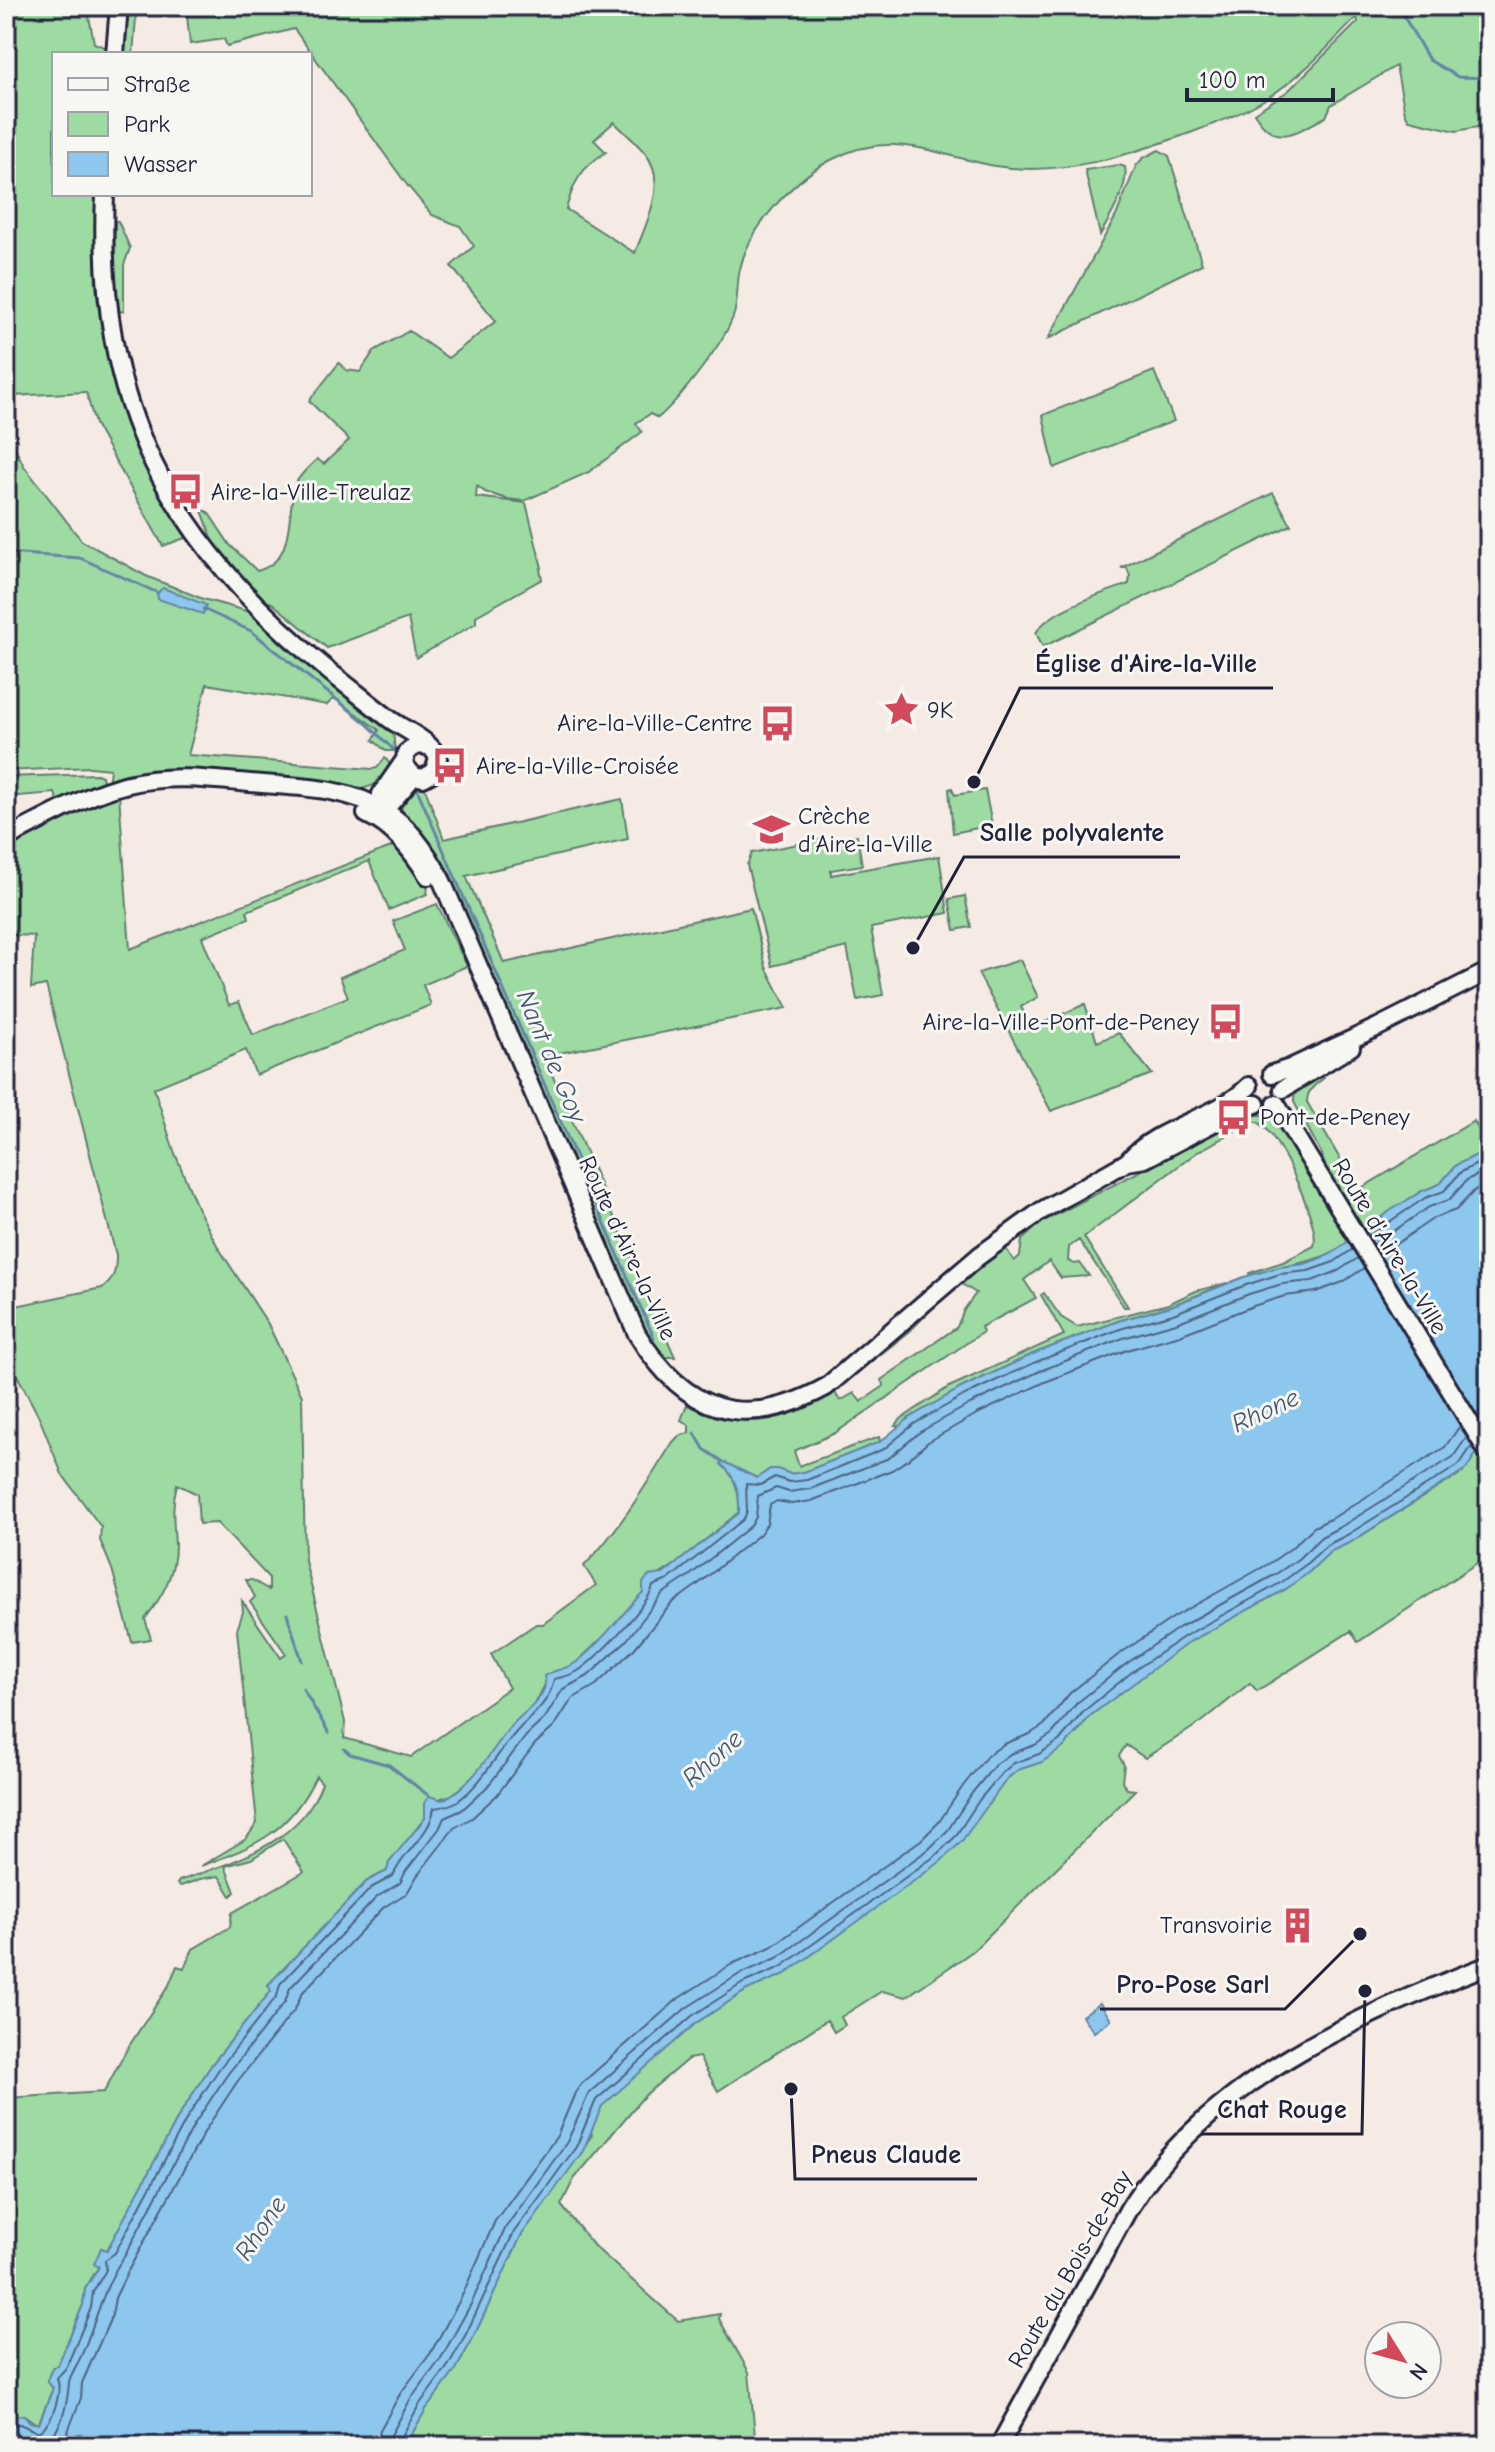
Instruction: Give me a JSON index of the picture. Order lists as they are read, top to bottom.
{
  "streets": {
    "main road": ["Route d'Aire-la-Ville", "Route du Bois-de-Bay"]
  },
  "water": ["Nant de Goy", "Rhone"],
  "places": {
    "bus stop": [
      "Aire-la-Ville-Treulaz",
      "Aire-la-Ville-Centre",
      "Aire-la-Ville-Croisée",
      "Aire-la-Ville-Pont-de-Peney",
      "Pont-de-Peney"
    ],
    "place": ["9K"],
    "other": [
      "Église d'Aire-la-Ville",
      "Salle polyvalente",
      "Pro-Pose Sarl",
      "Chat Rouge",
      "Pneus Claude"
    ],
    "school or university": ["Crèche d'Aire-la-Ville"],
    "building": ["Transvoirie"]
  },
  "legend": ["Straße", "Park", "Wasser"],
  "scale_bar": "100 m",
  "north": "bottom right"
}
